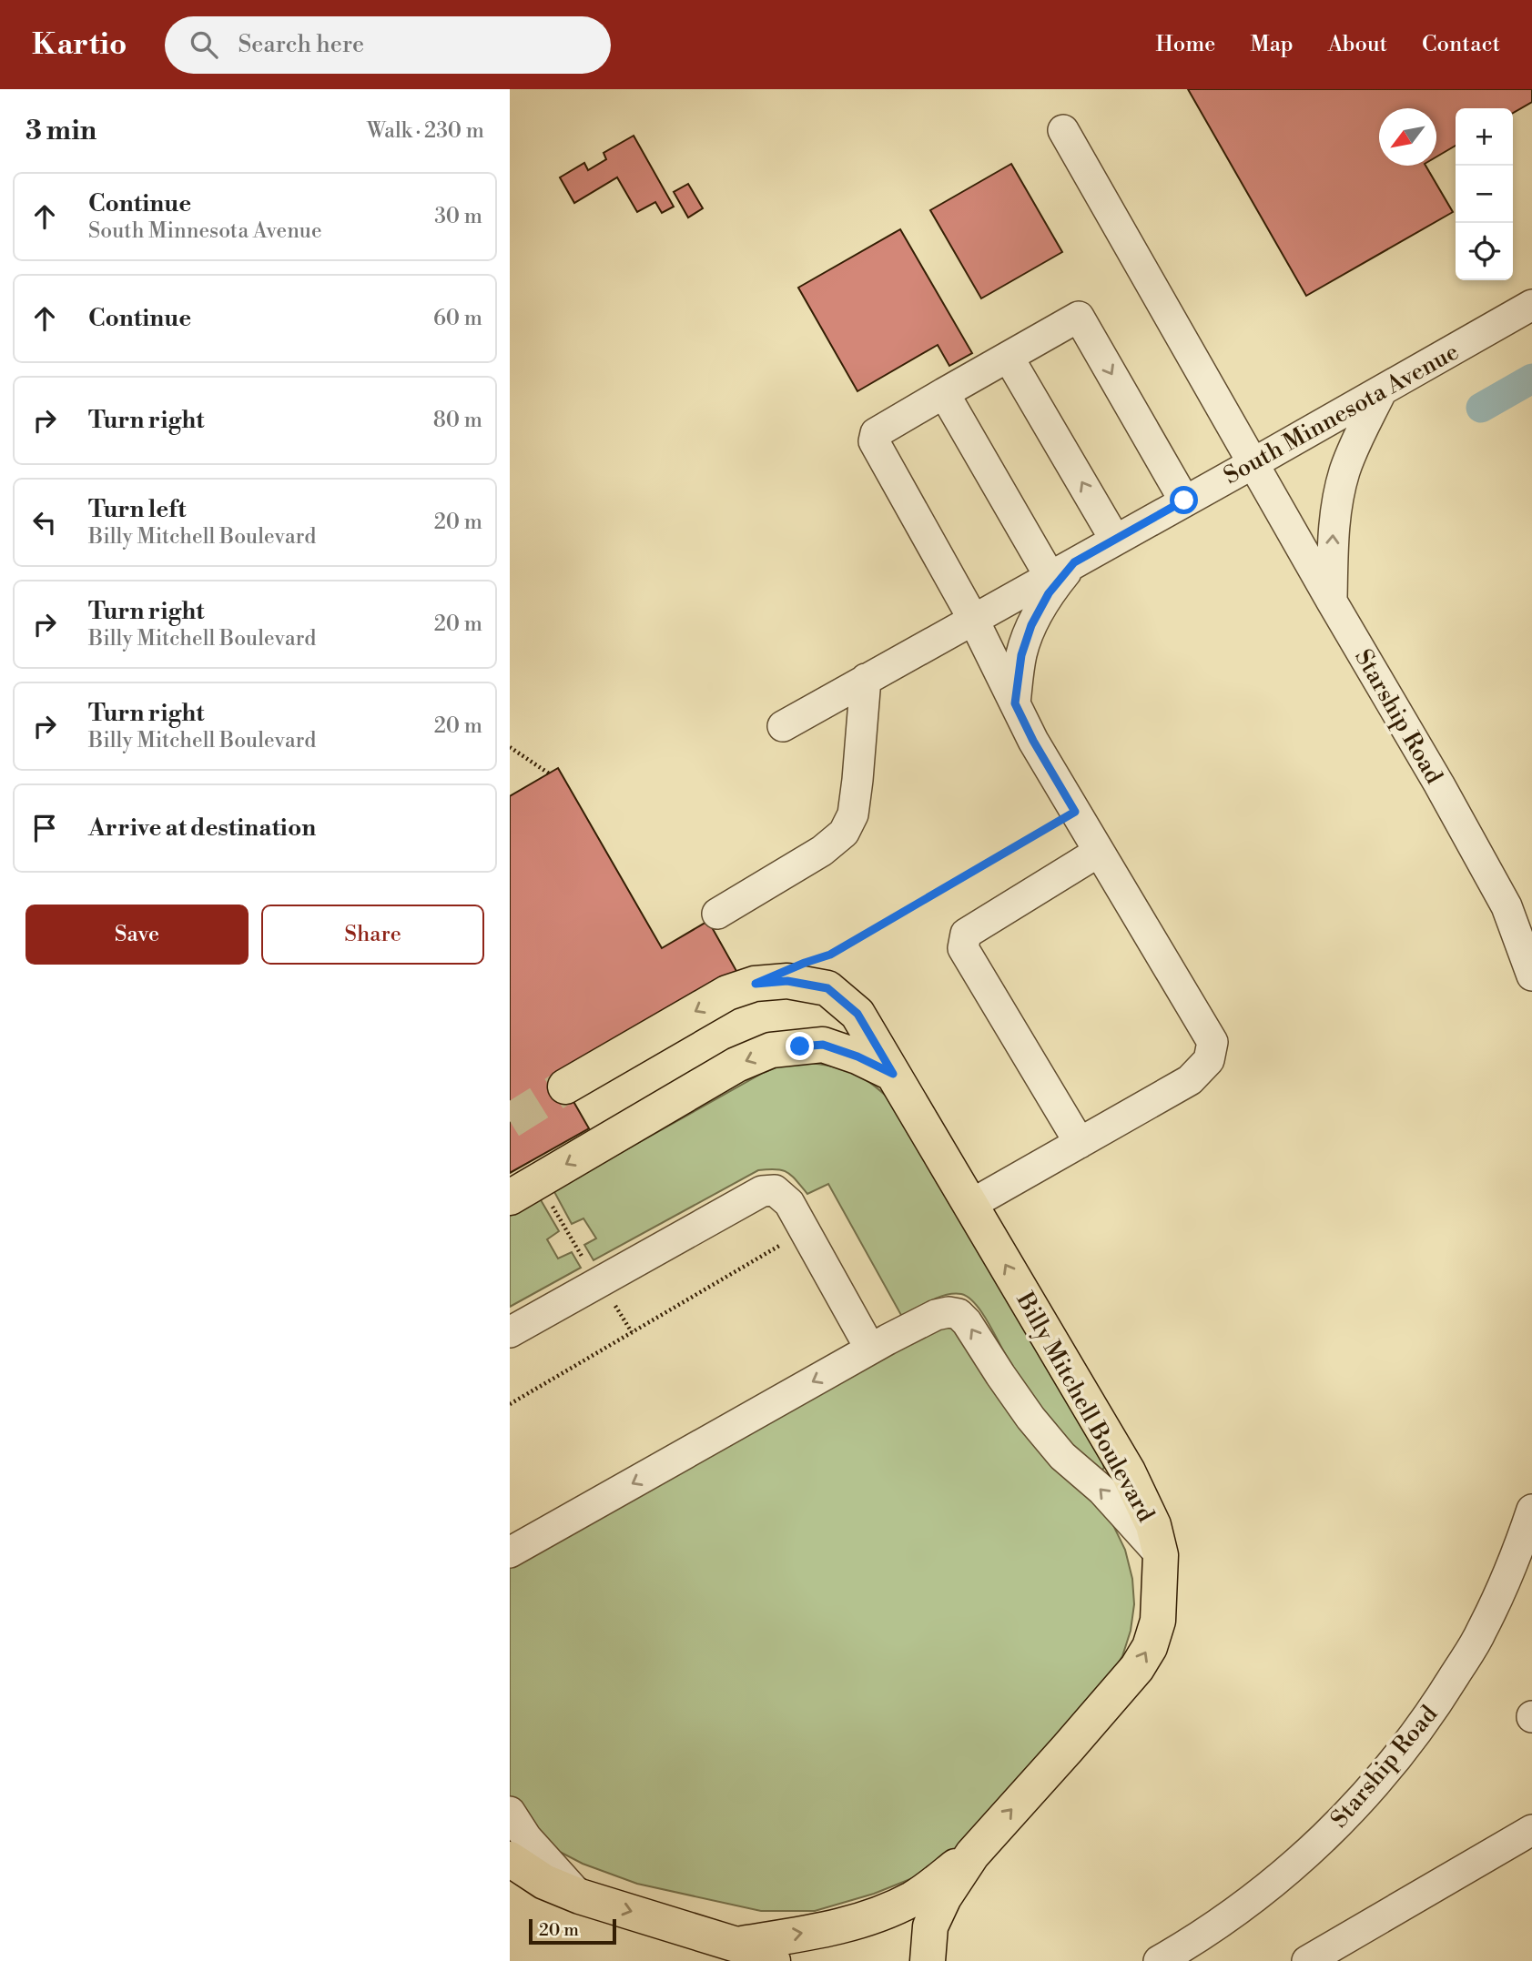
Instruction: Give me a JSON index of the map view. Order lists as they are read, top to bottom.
{
  "streets": {
    "main road": ["Billy Mitchell Boulevard"],
    "street": ["South Minnesota Avenue", "Starship Road"]
  },
  "crossings": [
    ["South Minnesota Avenue", "Starship Road"]
  ],
  "scale_bar": "20 m",
  "north": "bottom left",
  "page": {
    "header": "Kartio",
    "search": "Search here",
    "nav": [
      "Home",
      "Map",
      "About",
      "Contact"
    ],
    "heading": ["3 min", "Walk · 230 m"],
    "map_buttons": ["+", "−"],
    "list": [
      ["Continue", "South Minnesota Avenue", "30 m"],
      ["Continue", "60 m"],
      ["Turn right", "80 m"],
      ["Turn left", "Billy Mitchell Boulevard", "20 m"],
      ["Turn right", "Billy Mitchell Boulevard", "20 m"],
      ["Turn right", "Billy Mitchell Boulevard", "20 m"],
      "Arrive at destination"
    ],
    "buttons": ["Save", "Share"],
    "scale": "20 m"
  }
}
